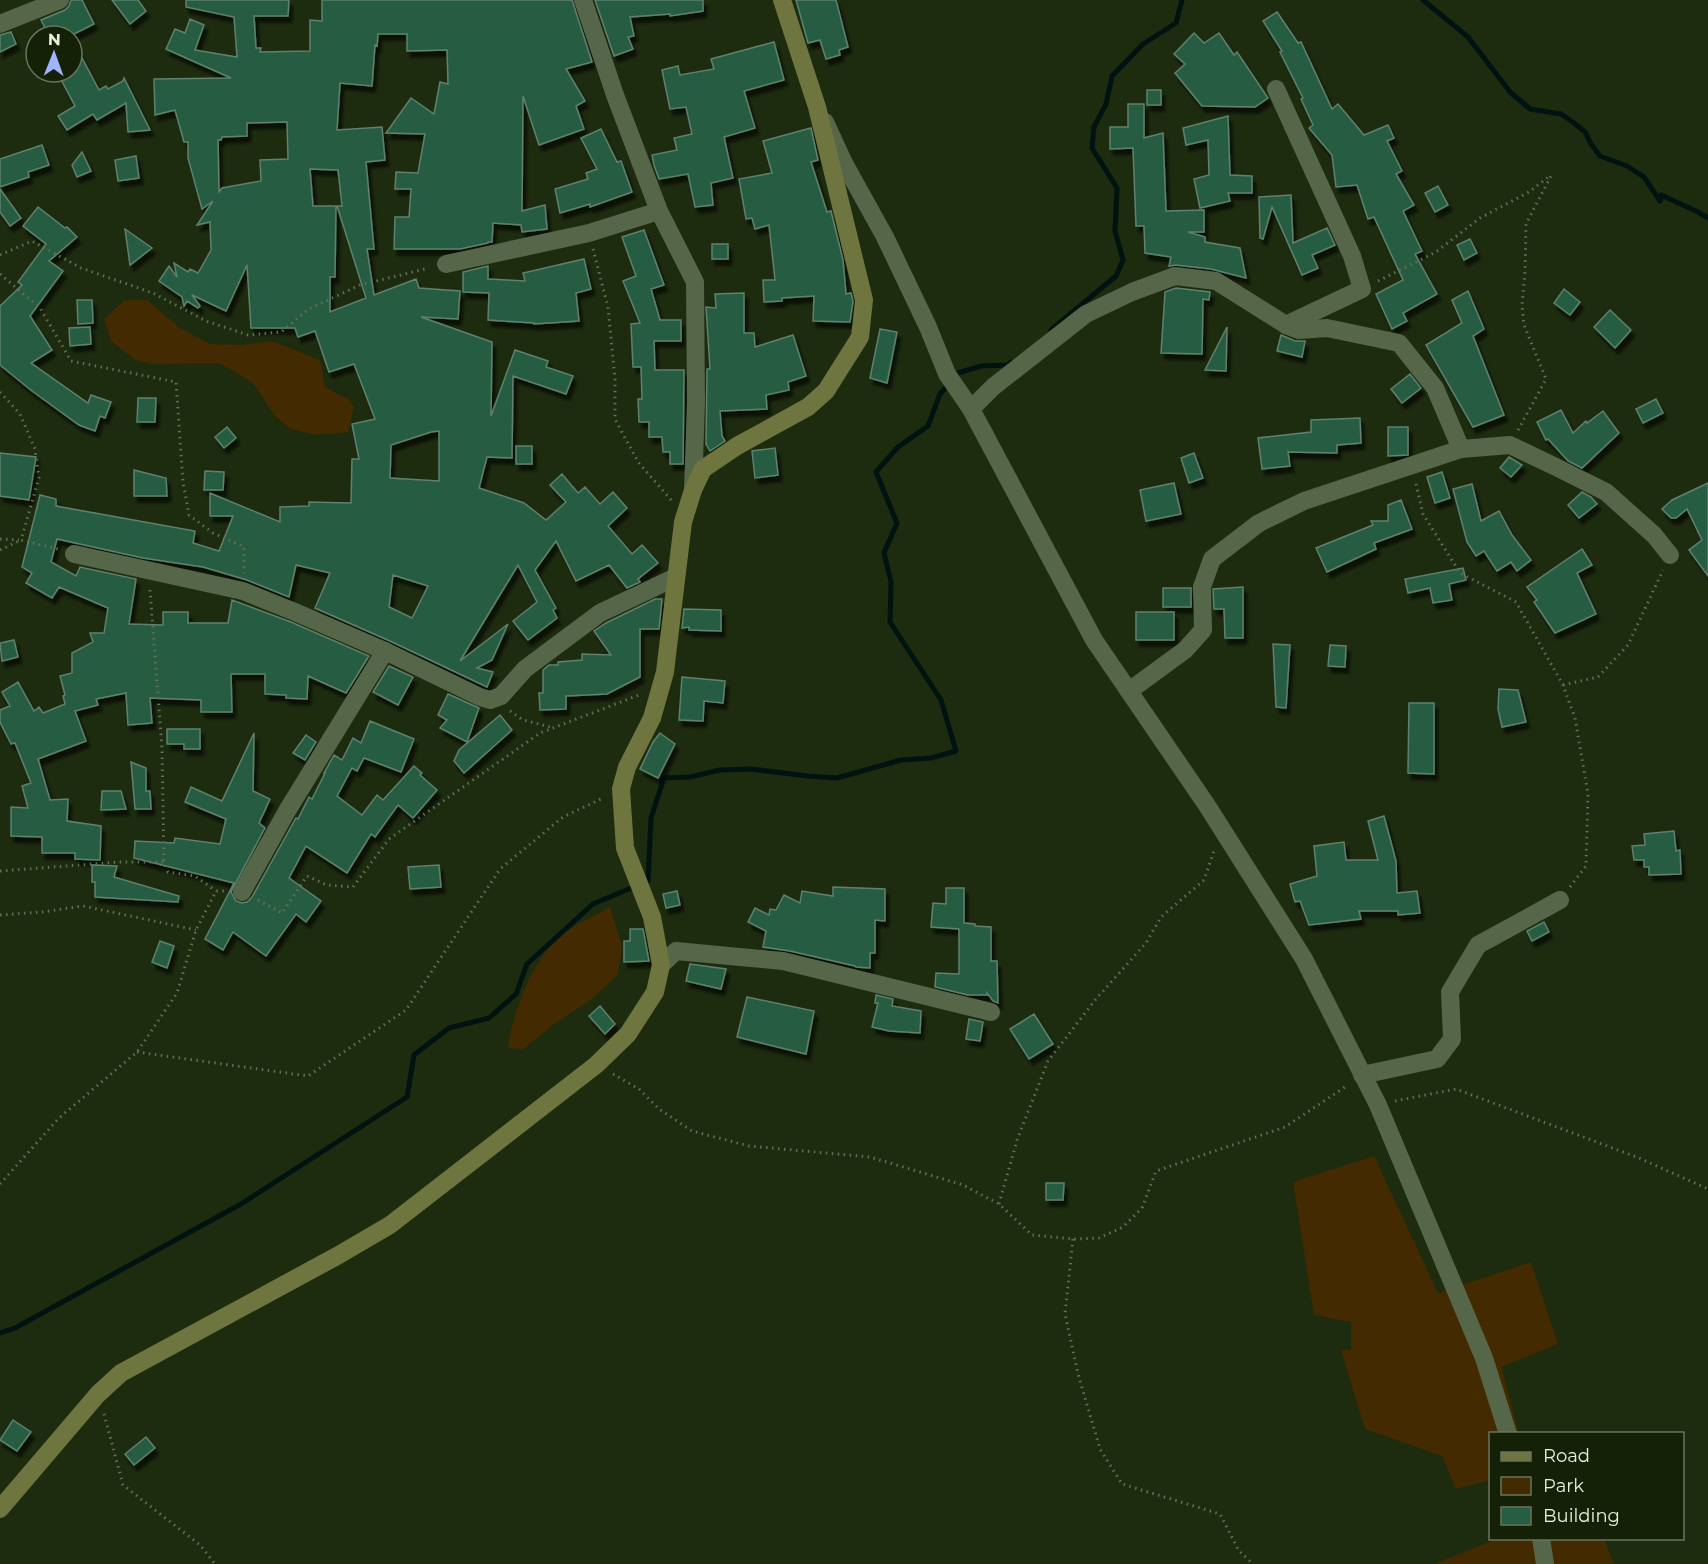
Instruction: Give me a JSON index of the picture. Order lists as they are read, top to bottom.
{
  "legend": ["Road", "Park", "Building"],
  "north": "top"
}
